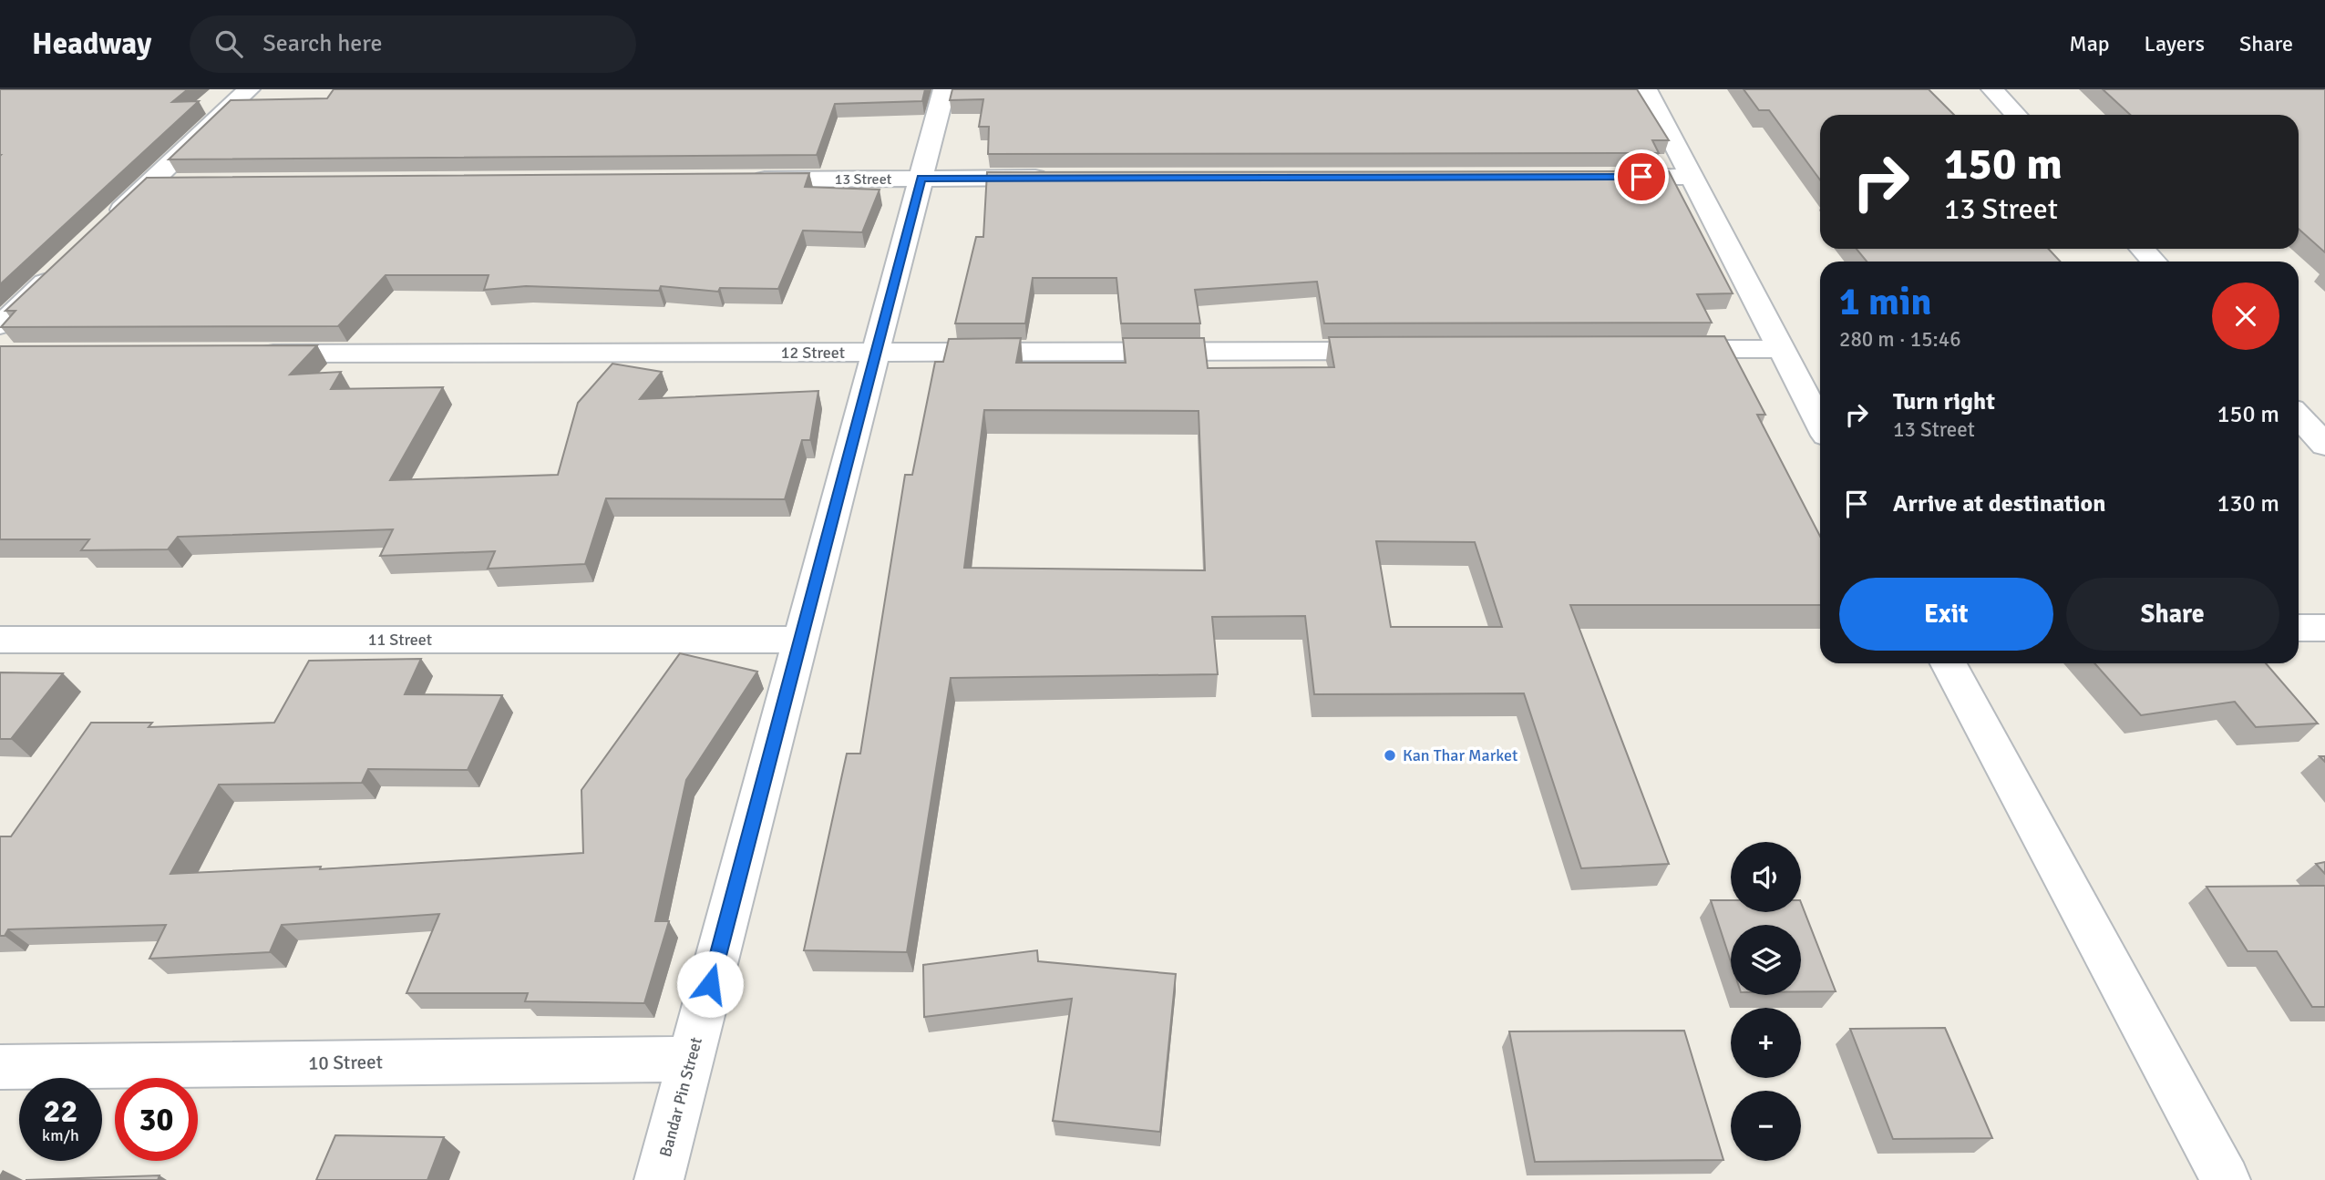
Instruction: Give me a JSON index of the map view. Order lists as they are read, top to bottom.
{
  "streets": {
    "street": [
      "13 Street",
      "12 Street",
      "11 Street",
      "10 Street",
      "Bandar Pin Street"
    ]
  },
  "crossings": [
    ["13 Street", "Bandar Pin Street"],
    ["12 Street", "Bandar Pin Street"],
    ["11 Street", "Bandar Pin Street"],
    ["10 Street", "Bandar Pin Street"]
  ],
  "places": ["Kan Thar Market"],
  "page": {
    "header": "Headway",
    "search": "Search here",
    "nav": ["Map", "Layers", "Share"],
    "turn": ["150 m", "13 Street"],
    "heading": ["1 min", "280 m · 15:46"],
    "list": [
      {
        "name": "Turn right",
        "note": "13 Street",
        "value": "150 m"
      },
      {
        "name": "Arrive at destination",
        "value": "130 m"
      }
    ],
    "buttons": ["Exit", "Share"],
    "map_buttons": ["+", "−"],
    "speed": "22 km/h",
    "limit": "30"
  }
}
